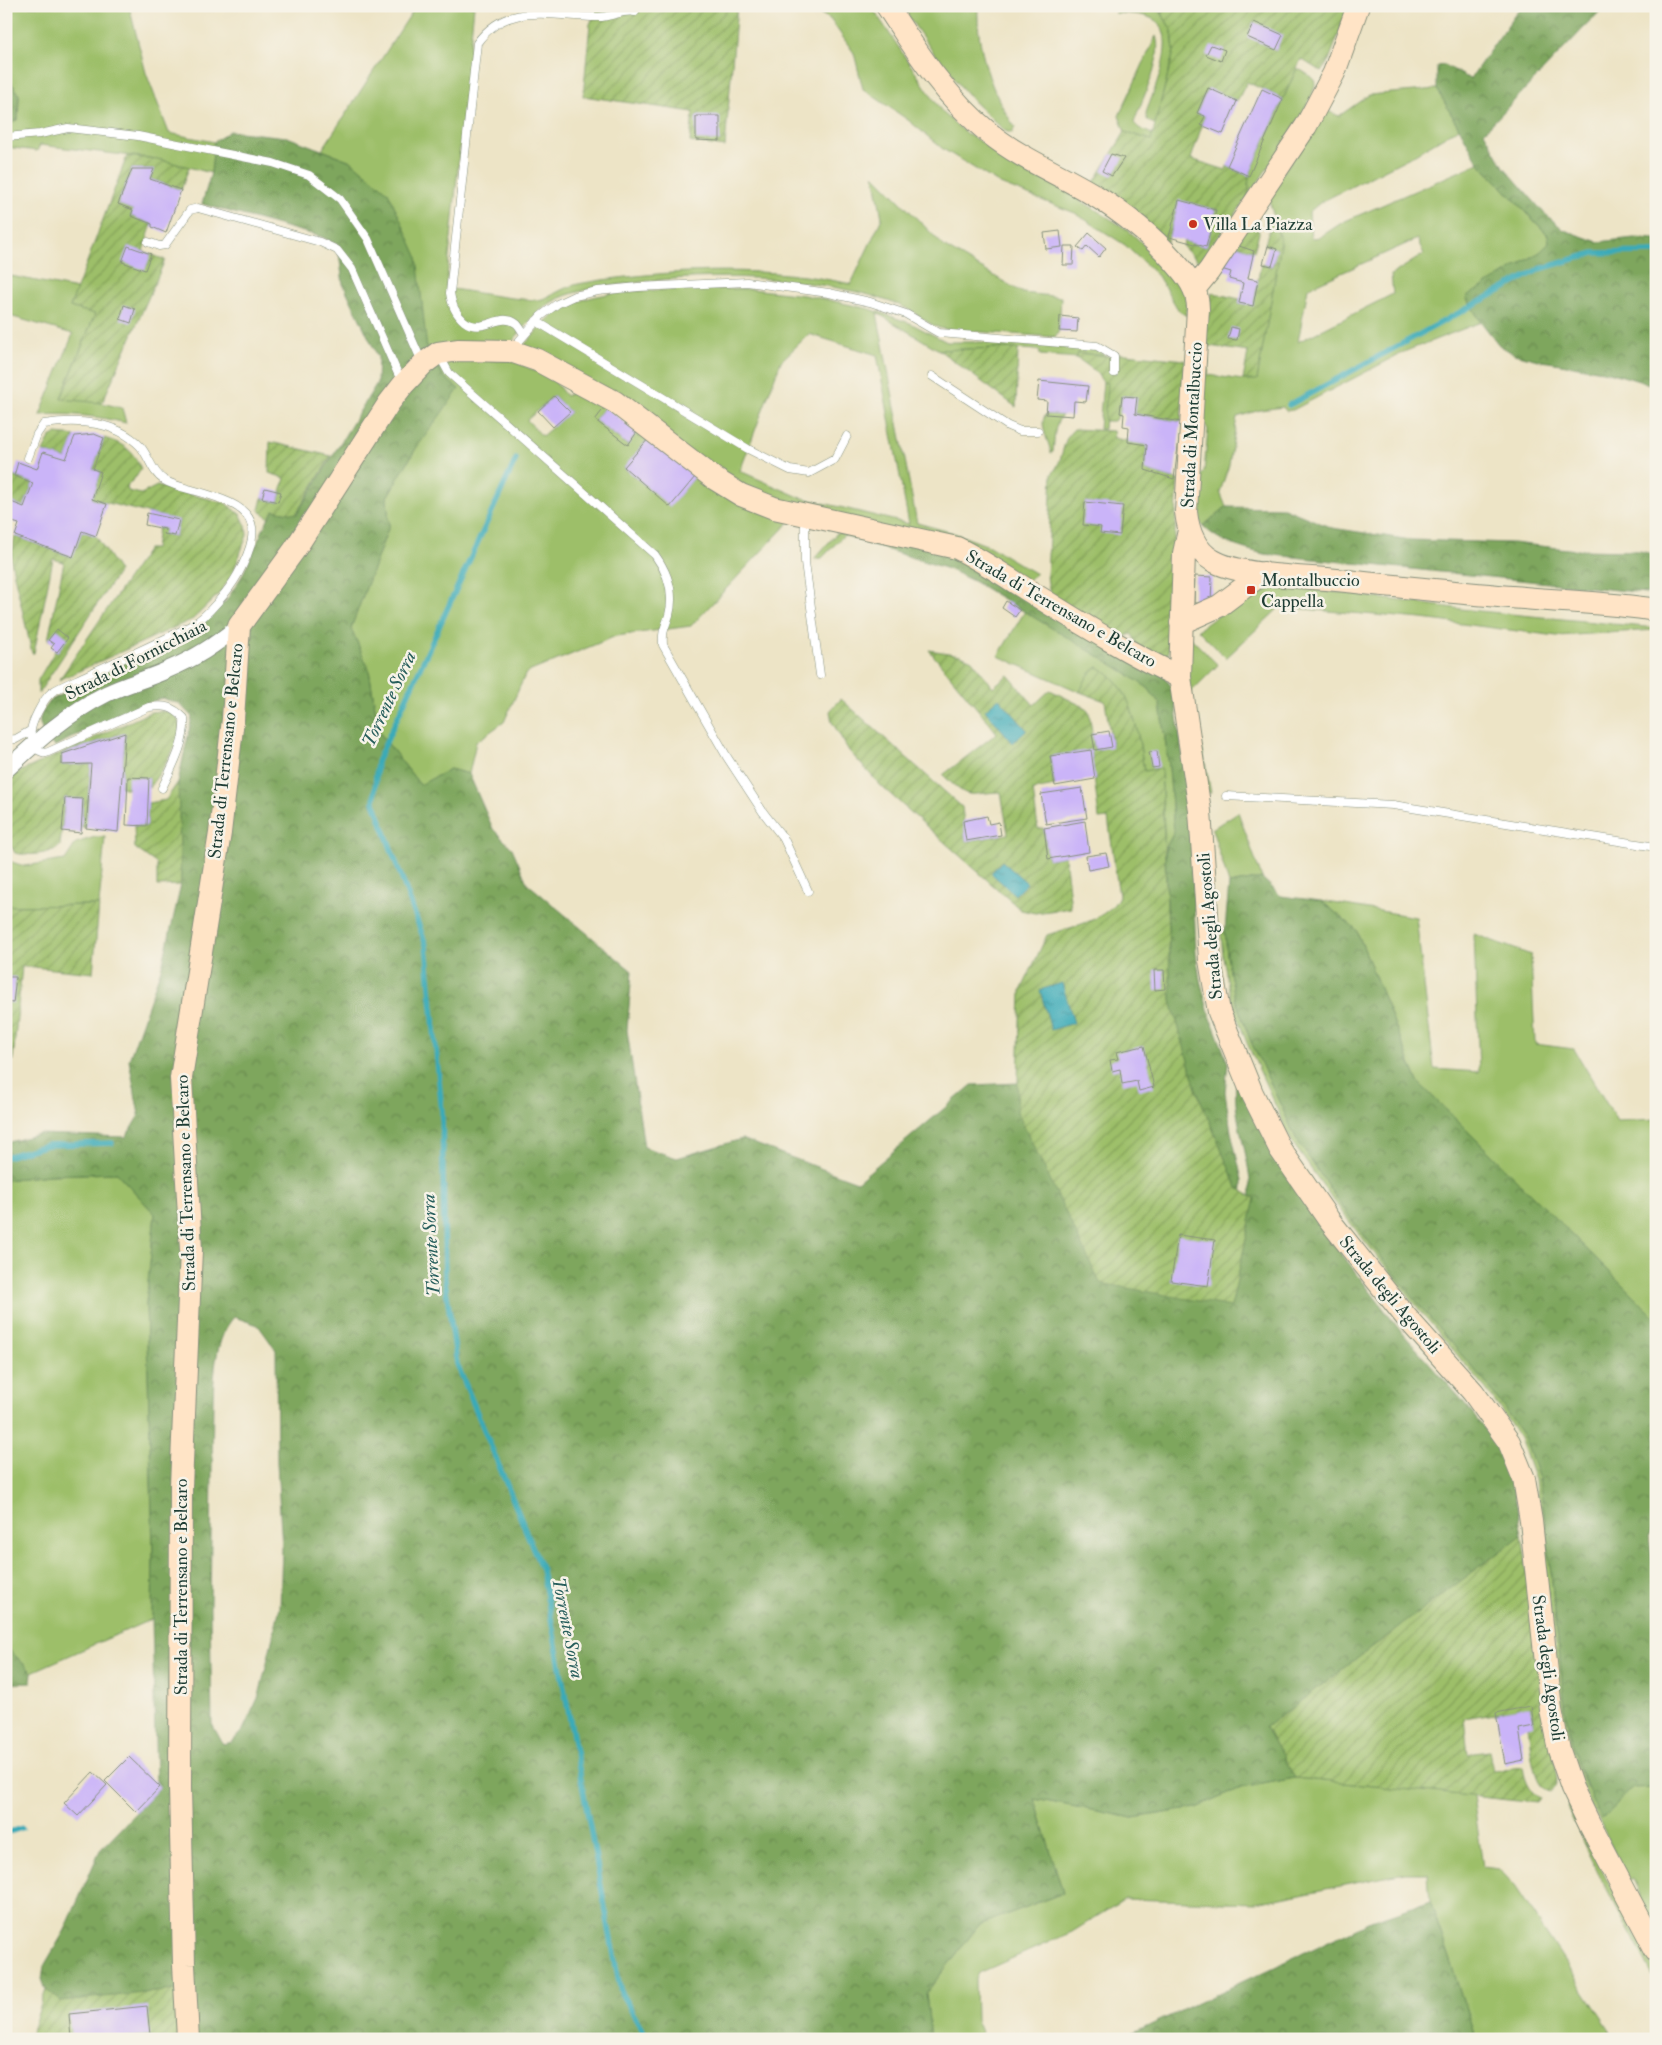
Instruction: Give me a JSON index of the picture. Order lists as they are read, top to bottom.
{
  "streets": {
    "street": [
      "Strada di Montalbuccio",
      "Strada di Terrensano e Belcaro",
      "Strada di Fornicchiaia",
      "Strada degli Agostoli"
    ]
  },
  "crossings": [
    ["Strada di Montalbuccio", "Strada degli Agostoli"],
    ["Strada di Terrensano e Belcaro", "Strada di Fornicchiaia"],
    ["Strada di Terrensano e Belcaro", "Strada degli Agostoli"]
  ],
  "water": ["Torrente Sorra"],
  "places": {
    "other": ["Villa La Piazza"],
    "transit": ["Montalbuccio Cappella"]
  }
}
